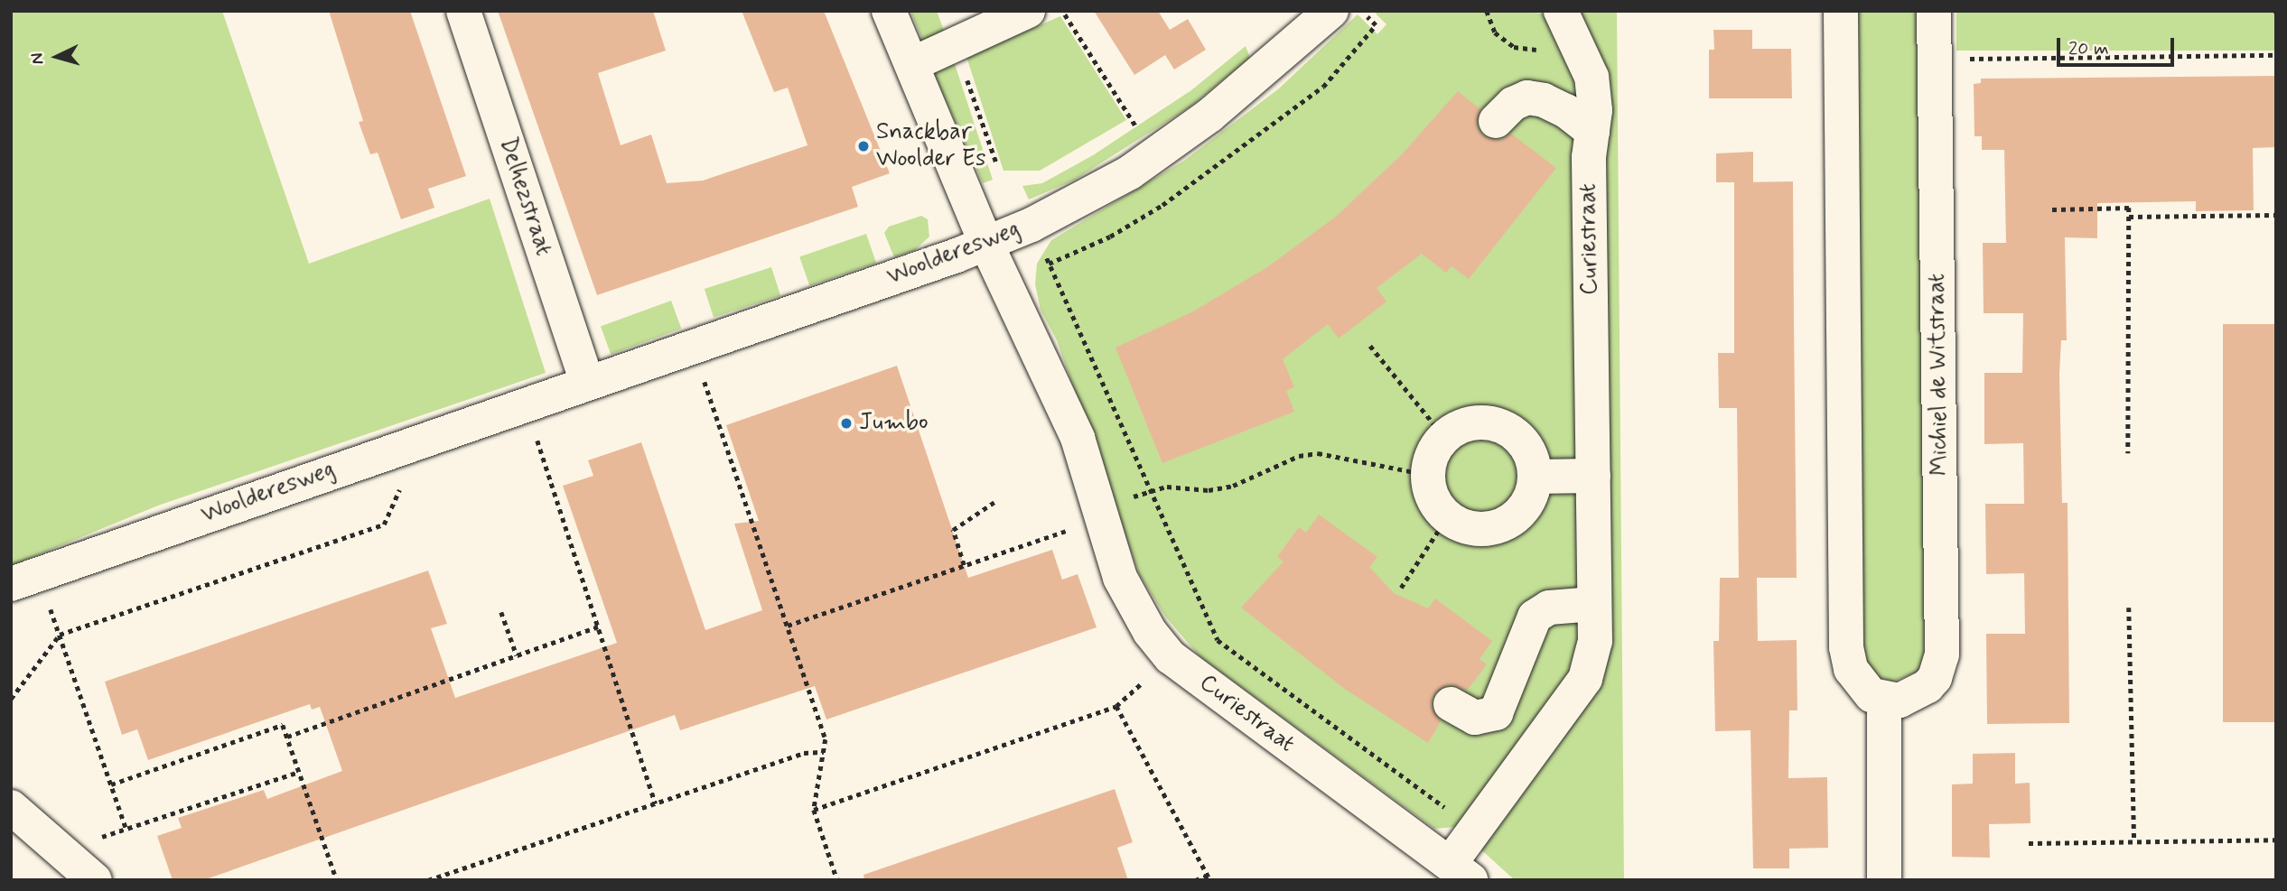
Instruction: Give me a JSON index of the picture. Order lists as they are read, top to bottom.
{
  "streets": {
    "street": [
      "Delhezstraat",
      "Curiestraat",
      "Woolderesweg",
      "Michiel de Witstraat"
    ]
  },
  "crossings": [
    ["Delhezstraat", "Woolderesweg"],
    ["Curiestraat", "Woolderesweg"]
  ],
  "places": ["Snackbar Woolder Es", "Jumbo"],
  "scale_bar": "20 m",
  "north": "left"
}
